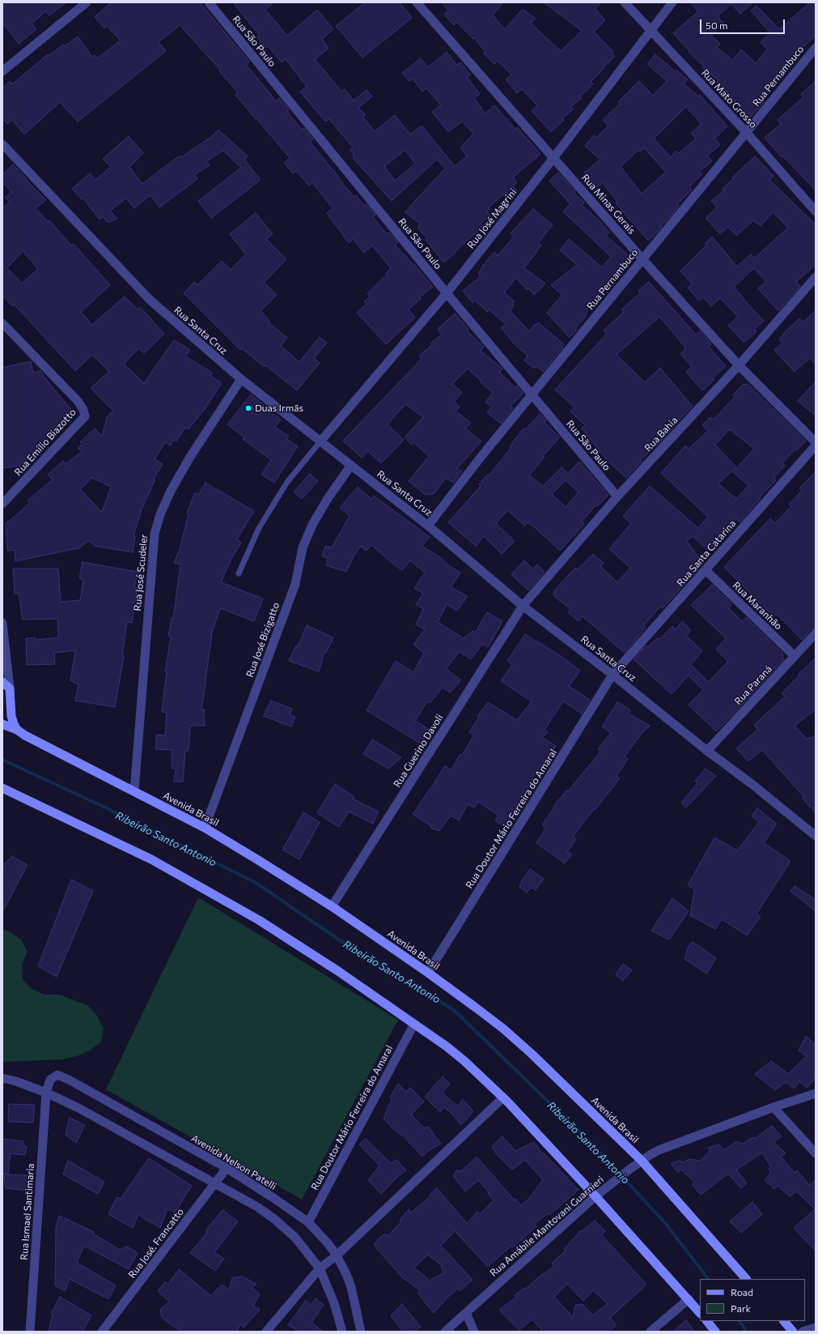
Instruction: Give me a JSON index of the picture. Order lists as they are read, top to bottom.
{
  "streets": {
    "main road": ["Avenida Brasil"],
    "street": [
      "Rua São Paulo",
      "Rua Pernambuco",
      "Rua Mato Grosso",
      "Rua Minas Gerais",
      "Rua José Magrini",
      "Rua Santa Cruz",
      "Rua Bahia",
      "Rua Emílio Biazotto",
      "Rua Santa Catarina",
      "Rua José Scudeler",
      "Rua Maranhão",
      "Rua José Bizigatto",
      "Rua Paraná",
      "Rua Guerino Davoli",
      "Rua Doutor Mário Ferreira do Amaral",
      "Avenida Nelson Patelli",
      "Rua Ismael Santimaria",
      "Rua Amábile Mantovani Guarnieri",
      "Rua José. Francatto"
    ]
  },
  "crossings": [
    ["Rua São Paulo", "Rua Pernambuco"],
    ["Rua São Paulo", "Rua José Magrini"],
    ["Rua São Paulo", "Rua Bahia"],
    ["Rua Pernambuco", "Rua Mato Grosso"],
    ["Rua Pernambuco", "Rua Minas Gerais"],
    ["Rua Pernambuco", "Rua Santa Cruz"],
    ["Rua Mato Grosso", "Rua José Magrini"],
    ["Rua Minas Gerais", "Rua José Magrini"],
    ["Rua Minas Gerais", "Rua Bahia"],
    ["Rua José Magrini", "Rua Santa Cruz"],
    ["Rua Santa Cruz", "Rua Bahia"],
    ["Rua Santa Cruz", "Rua Santa Catarina"],
    ["Rua Santa Cruz", "Rua José Scudeler"],
    ["Rua Santa Cruz", "Rua José Bizigatto"],
    ["Rua Santa Cruz", "Rua Paraná"],
    ["Rua Santa Cruz", "Rua Guerino Davoli"],
    ["Rua Santa Cruz", "Rua Doutor Mário Ferreira do Amaral"],
    ["Rua Bahia", "Rua Guerino Davoli"],
    ["Rua Santa Catarina", "Rua Maranhão"],
    ["Rua Santa Catarina", "Rua Doutor Mário Ferreira do Amaral"],
    ["Rua José Scudeler", "Avenida Brasil"],
    ["Rua Maranhão", "Rua Paraná"],
    ["Rua José Bizigatto", "Avenida Brasil"],
    ["Rua Guerino Davoli", "Avenida Brasil"],
    ["Avenida Brasil", "Rua Doutor Mário Ferreira do Amaral"],
    ["Avenida Brasil", "Rua Amábile Mantovani Guarnieri"],
    ["Rua Doutor Mário Ferreira do Amaral", "Avenida Nelson Patelli"],
    ["Avenida Nelson Patelli", "Rua Ismael Santimaria"],
    ["Avenida Nelson Patelli", "Rua José. Francatto"]
  ],
  "water": ["Ribeirão Santo Antonio"],
  "places": ["Duas Irmãs"],
  "legend": ["Road", "Park"],
  "scale_bar": "50 m"
}
